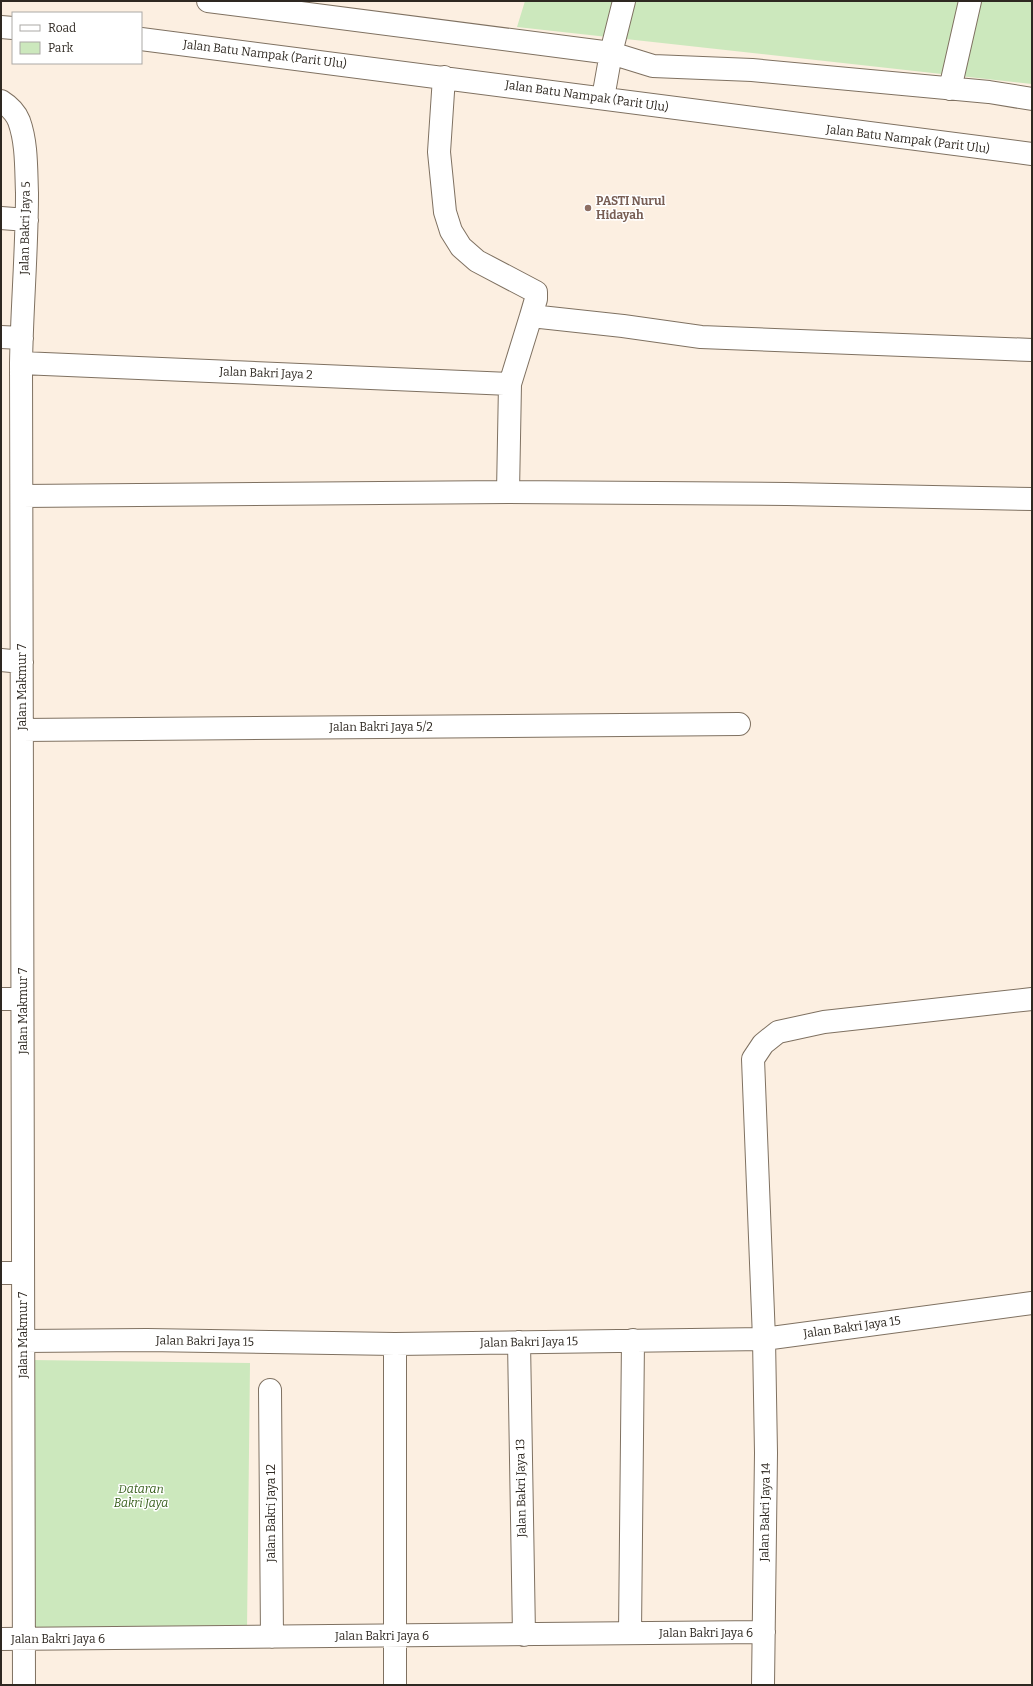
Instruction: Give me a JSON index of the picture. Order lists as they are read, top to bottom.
{
  "streets": {
    "street": [
      "Jalan Batu Nampak (Parit Ulu)",
      "Jalan Bakri Jaya 5",
      "Jalan Bakri Jaya 2",
      "Jalan Makmur 7",
      "Jalan Bakri Jaya 5/2",
      "Jalan Bakri Jaya 15",
      "Jalan Bakri Jaya 13",
      "Jalan Bakri Jaya 14",
      "Jalan Bakri Jaya 12",
      "Jalan Bakri Jaya 6"
    ]
  },
  "crossings": [
    ["Jalan Bakri Jaya 5", "Jalan Makmur 7"],
    ["Jalan Bakri Jaya 2", "Jalan Makmur 7"],
    ["Jalan Makmur 7", "Jalan Bakri Jaya 5/2"],
    ["Jalan Makmur 7", "Jalan Bakri Jaya 15"],
    ["Jalan Makmur 7", "Jalan Bakri Jaya 6"],
    ["Jalan Bakri Jaya 15", "Jalan Bakri Jaya 13"],
    ["Jalan Bakri Jaya 15", "Jalan Bakri Jaya 14"],
    ["Jalan Bakri Jaya 13", "Jalan Bakri Jaya 6"],
    ["Jalan Bakri Jaya 14", "Jalan Bakri Jaya 6"],
    ["Jalan Bakri Jaya 12", "Jalan Bakri Jaya 6"]
  ],
  "parks": ["Dataran Bakri Jaya"],
  "places": ["PASTI Nurul Hidayah"],
  "legend": ["Road", "Park"]
}
